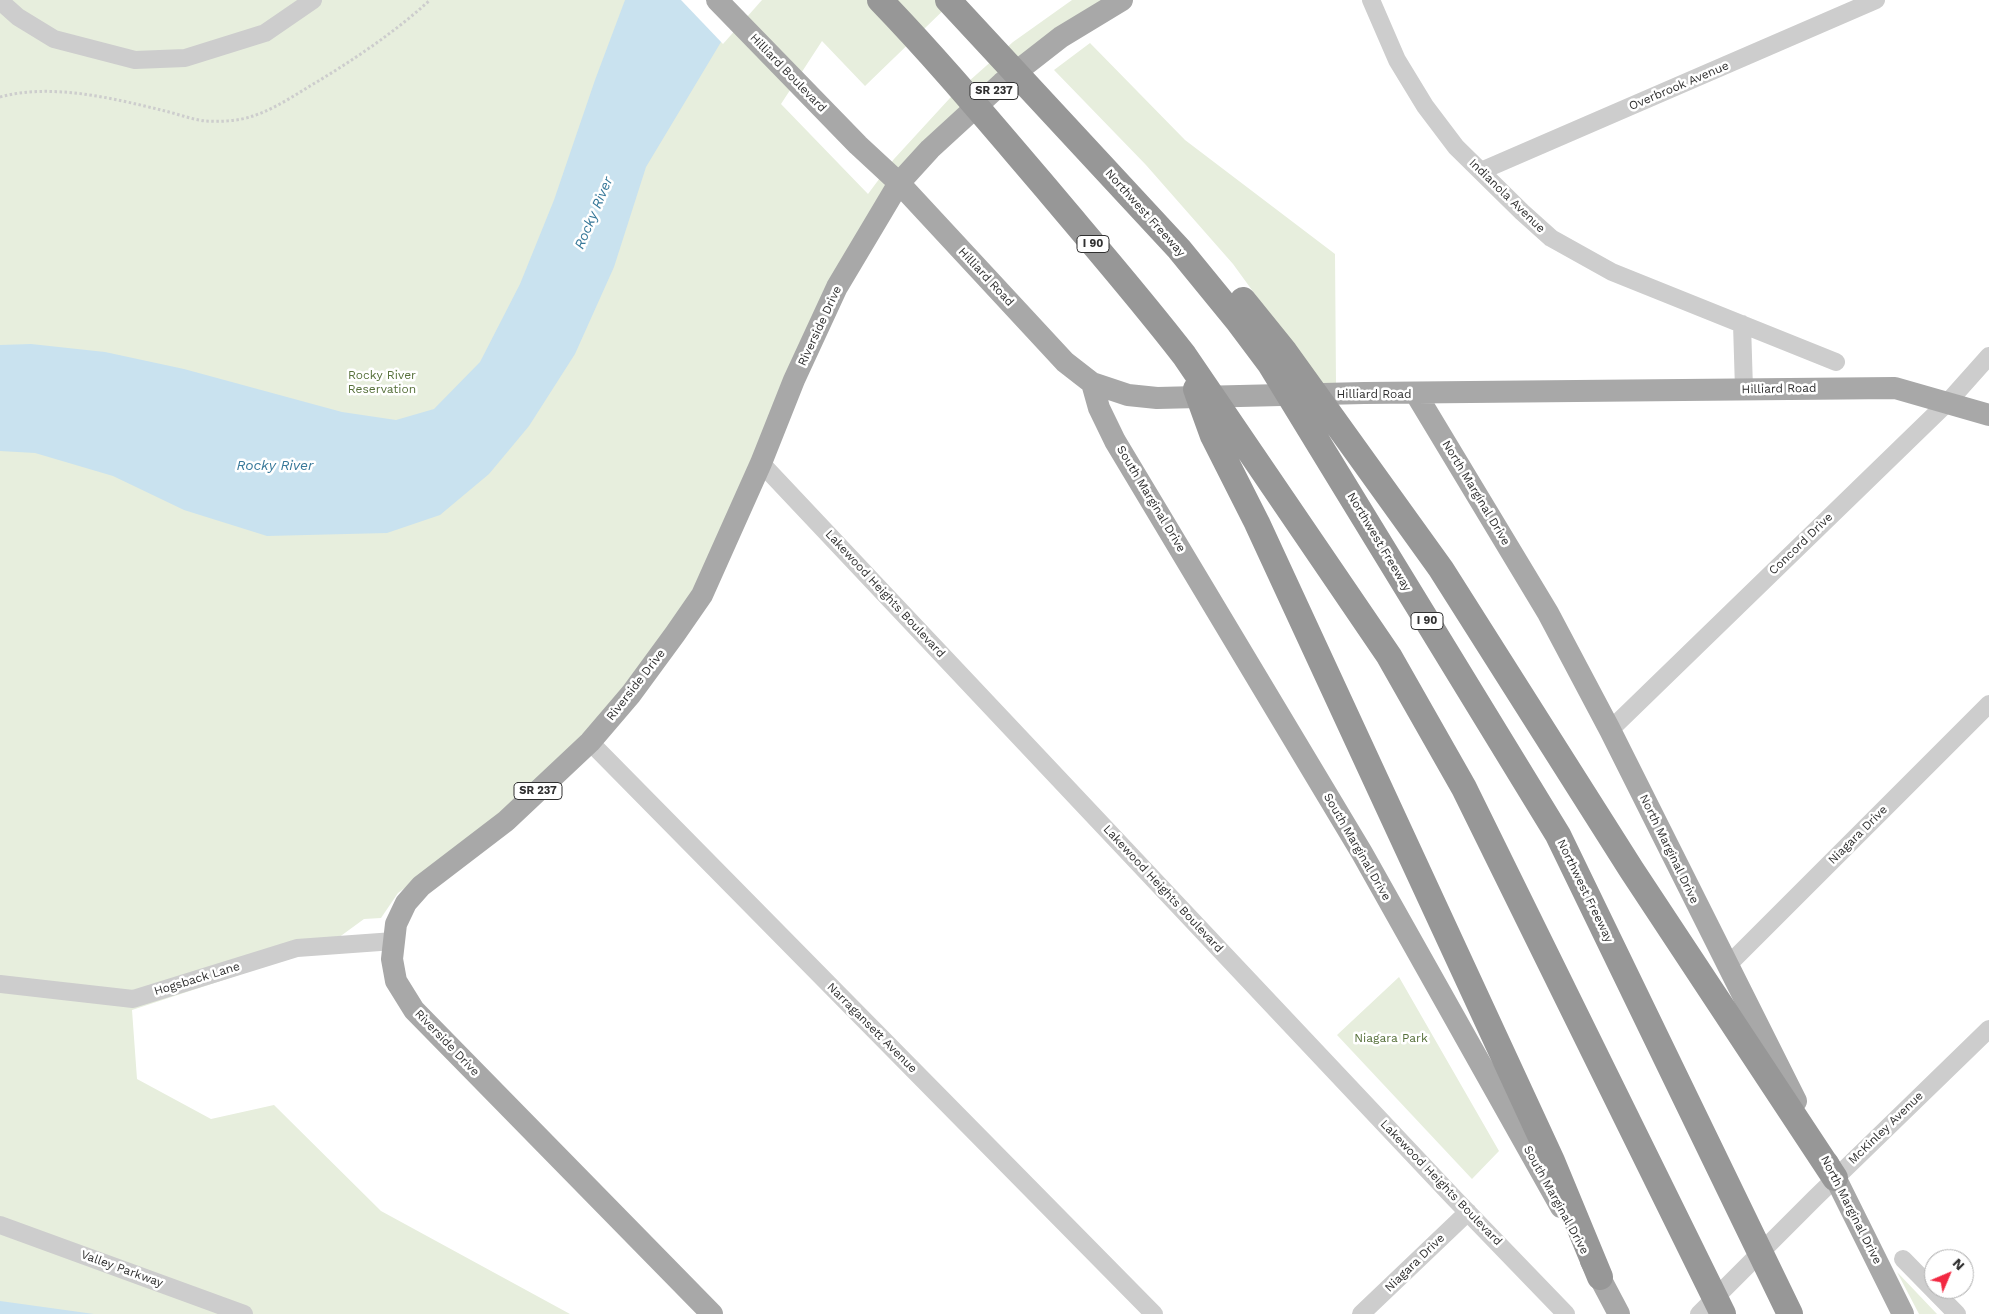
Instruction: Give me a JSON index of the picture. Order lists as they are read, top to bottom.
{
  "streets": {
    "highway": ["Northwest Freeway", "I 90"],
    "main road": [
      "Hilliard Boulevard",
      "SR 237",
      "Hilliard Road",
      "Riverside Drive",
      "North Marginal Drive",
      "South Marginal Drive"
    ],
    "street": [
      "Overbrook Avenue",
      "Indianola Avenue",
      "Concord Drive",
      "Lakewood Heights Boulevard",
      "Niagara Drive",
      "Hogsback Lane",
      "Narragansett Avenue",
      "McKinley Avenue",
      "Valley Parkway"
    ]
  },
  "crossings": [
    ["Hilliard Boulevard", "Hilliard Road"],
    ["Overbrook Avenue", "Indianola Avenue"],
    ["Hilliard Road", "Riverside Drive"],
    ["Hilliard Road", "North Marginal Drive"],
    ["Hilliard Road", "South Marginal Drive"],
    ["Hilliard Road", "Concord Drive"],
    ["Riverside Drive", "Lakewood Heights Boulevard"],
    ["Riverside Drive", "Hogsback Lane"],
    ["Riverside Drive", "Narragansett Avenue"],
    ["North Marginal Drive", "Concord Drive"],
    ["North Marginal Drive", "Niagara Drive"],
    ["North Marginal Drive", "McKinley Avenue"],
    ["Lakewood Heights Boulevard", "Niagara Drive"]
  ],
  "water": ["Rocky River"],
  "parks": ["Rocky River Reservation", "Niagara Park"],
  "north": "top right"
}
